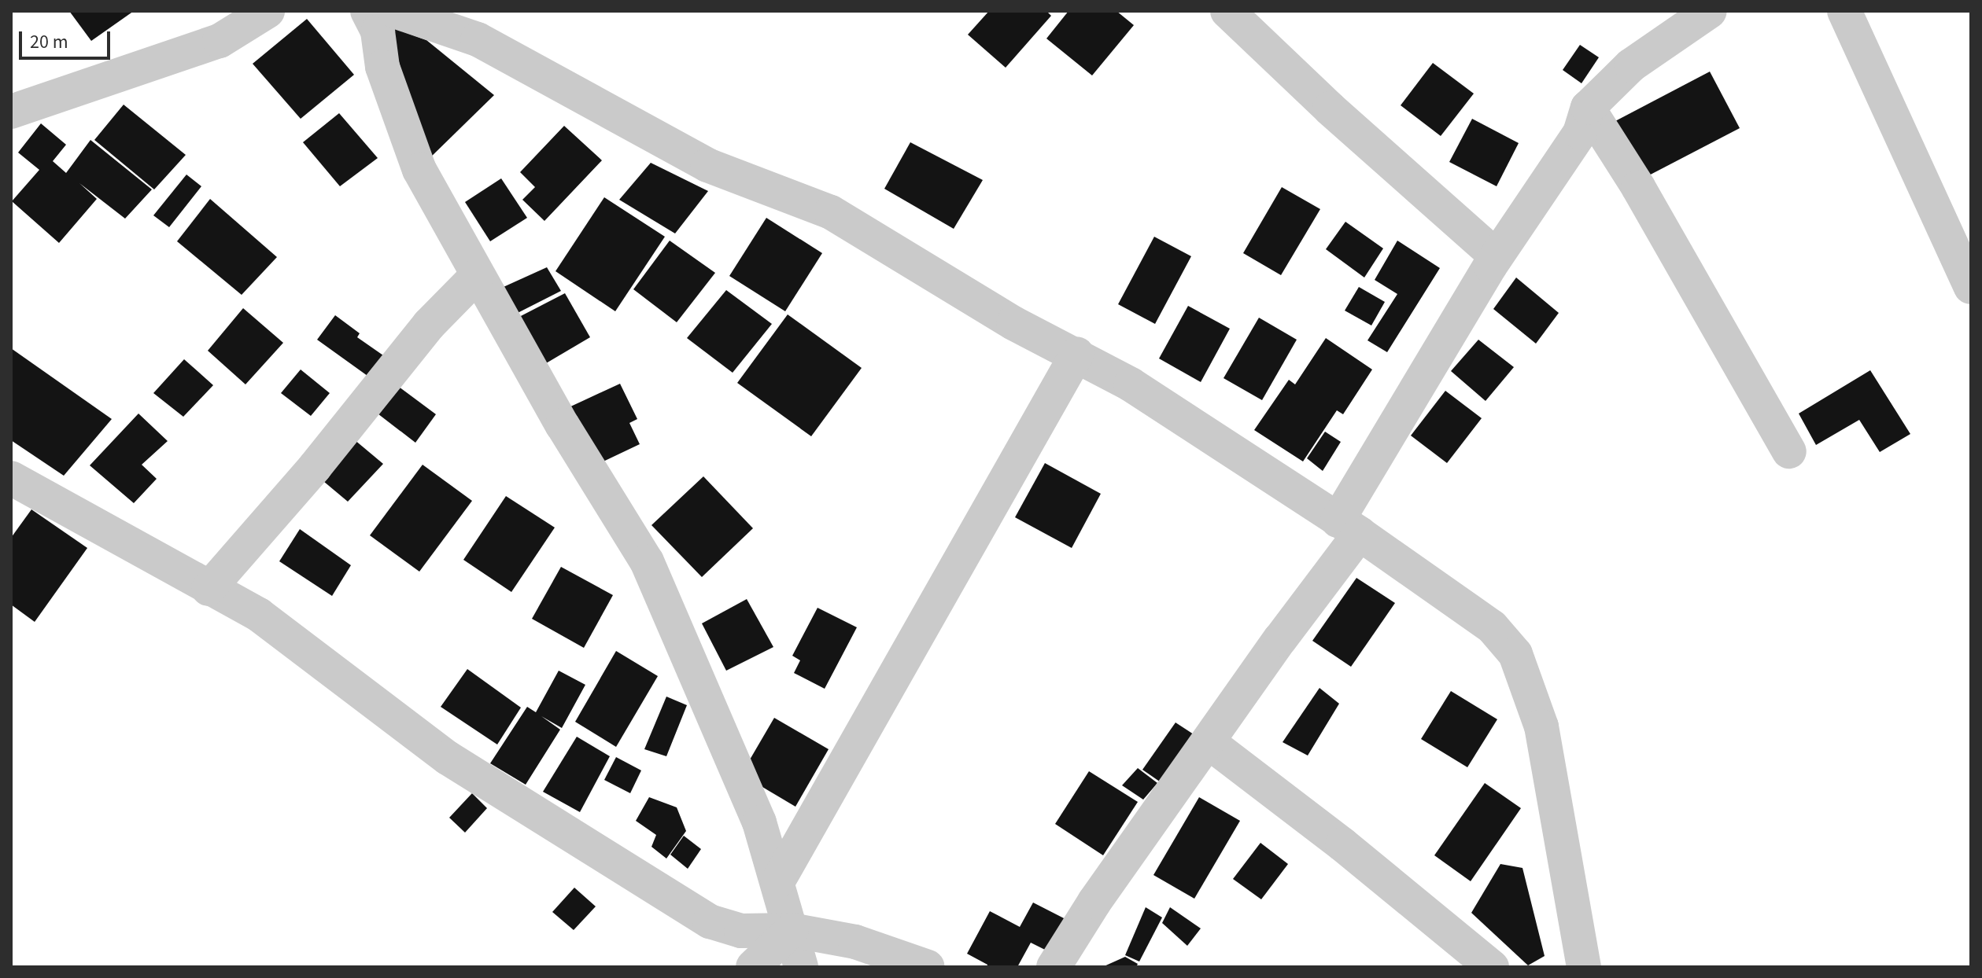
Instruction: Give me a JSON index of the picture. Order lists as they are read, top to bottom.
{
  "scale_bar": "20 m"
}
